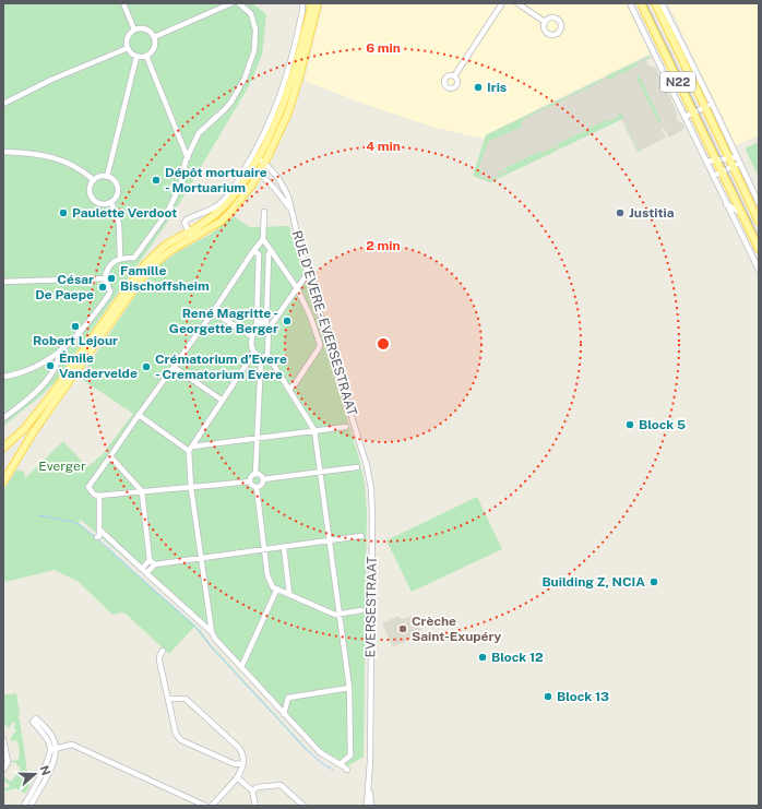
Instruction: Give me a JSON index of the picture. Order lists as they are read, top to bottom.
{
  "streets": {
    "main road": ["N22"],
    "street": ["RUE D'EVERE - EVERSESTRAAT", "EVERSESTRAAT"]
  },
  "crossings": [
    ["RUE D'EVERE - EVERSESTRAAT", "EVERSESTRAAT"]
  ],
  "parks": ["Everger"],
  "places": [
    "Iris",
    "Dépôt mortuaire - Mortuarium",
    "Paulette Verdoot",
    "Justitia",
    "Famille Bischoffsheim",
    "César De Paepe",
    "René Magritte - Georgette Berger",
    "Robert Lejour",
    "Émile Vandervelde",
    "Crématorium d’Evere - Crematorium Evere",
    "Block 5",
    "Building Z, NCIA",
    "Crèche Saint-Exupéry",
    "Block 12",
    "Block 13"
  ],
  "north": "right",
  "rings": ["6 min", "4 min", "2 min"]
}
